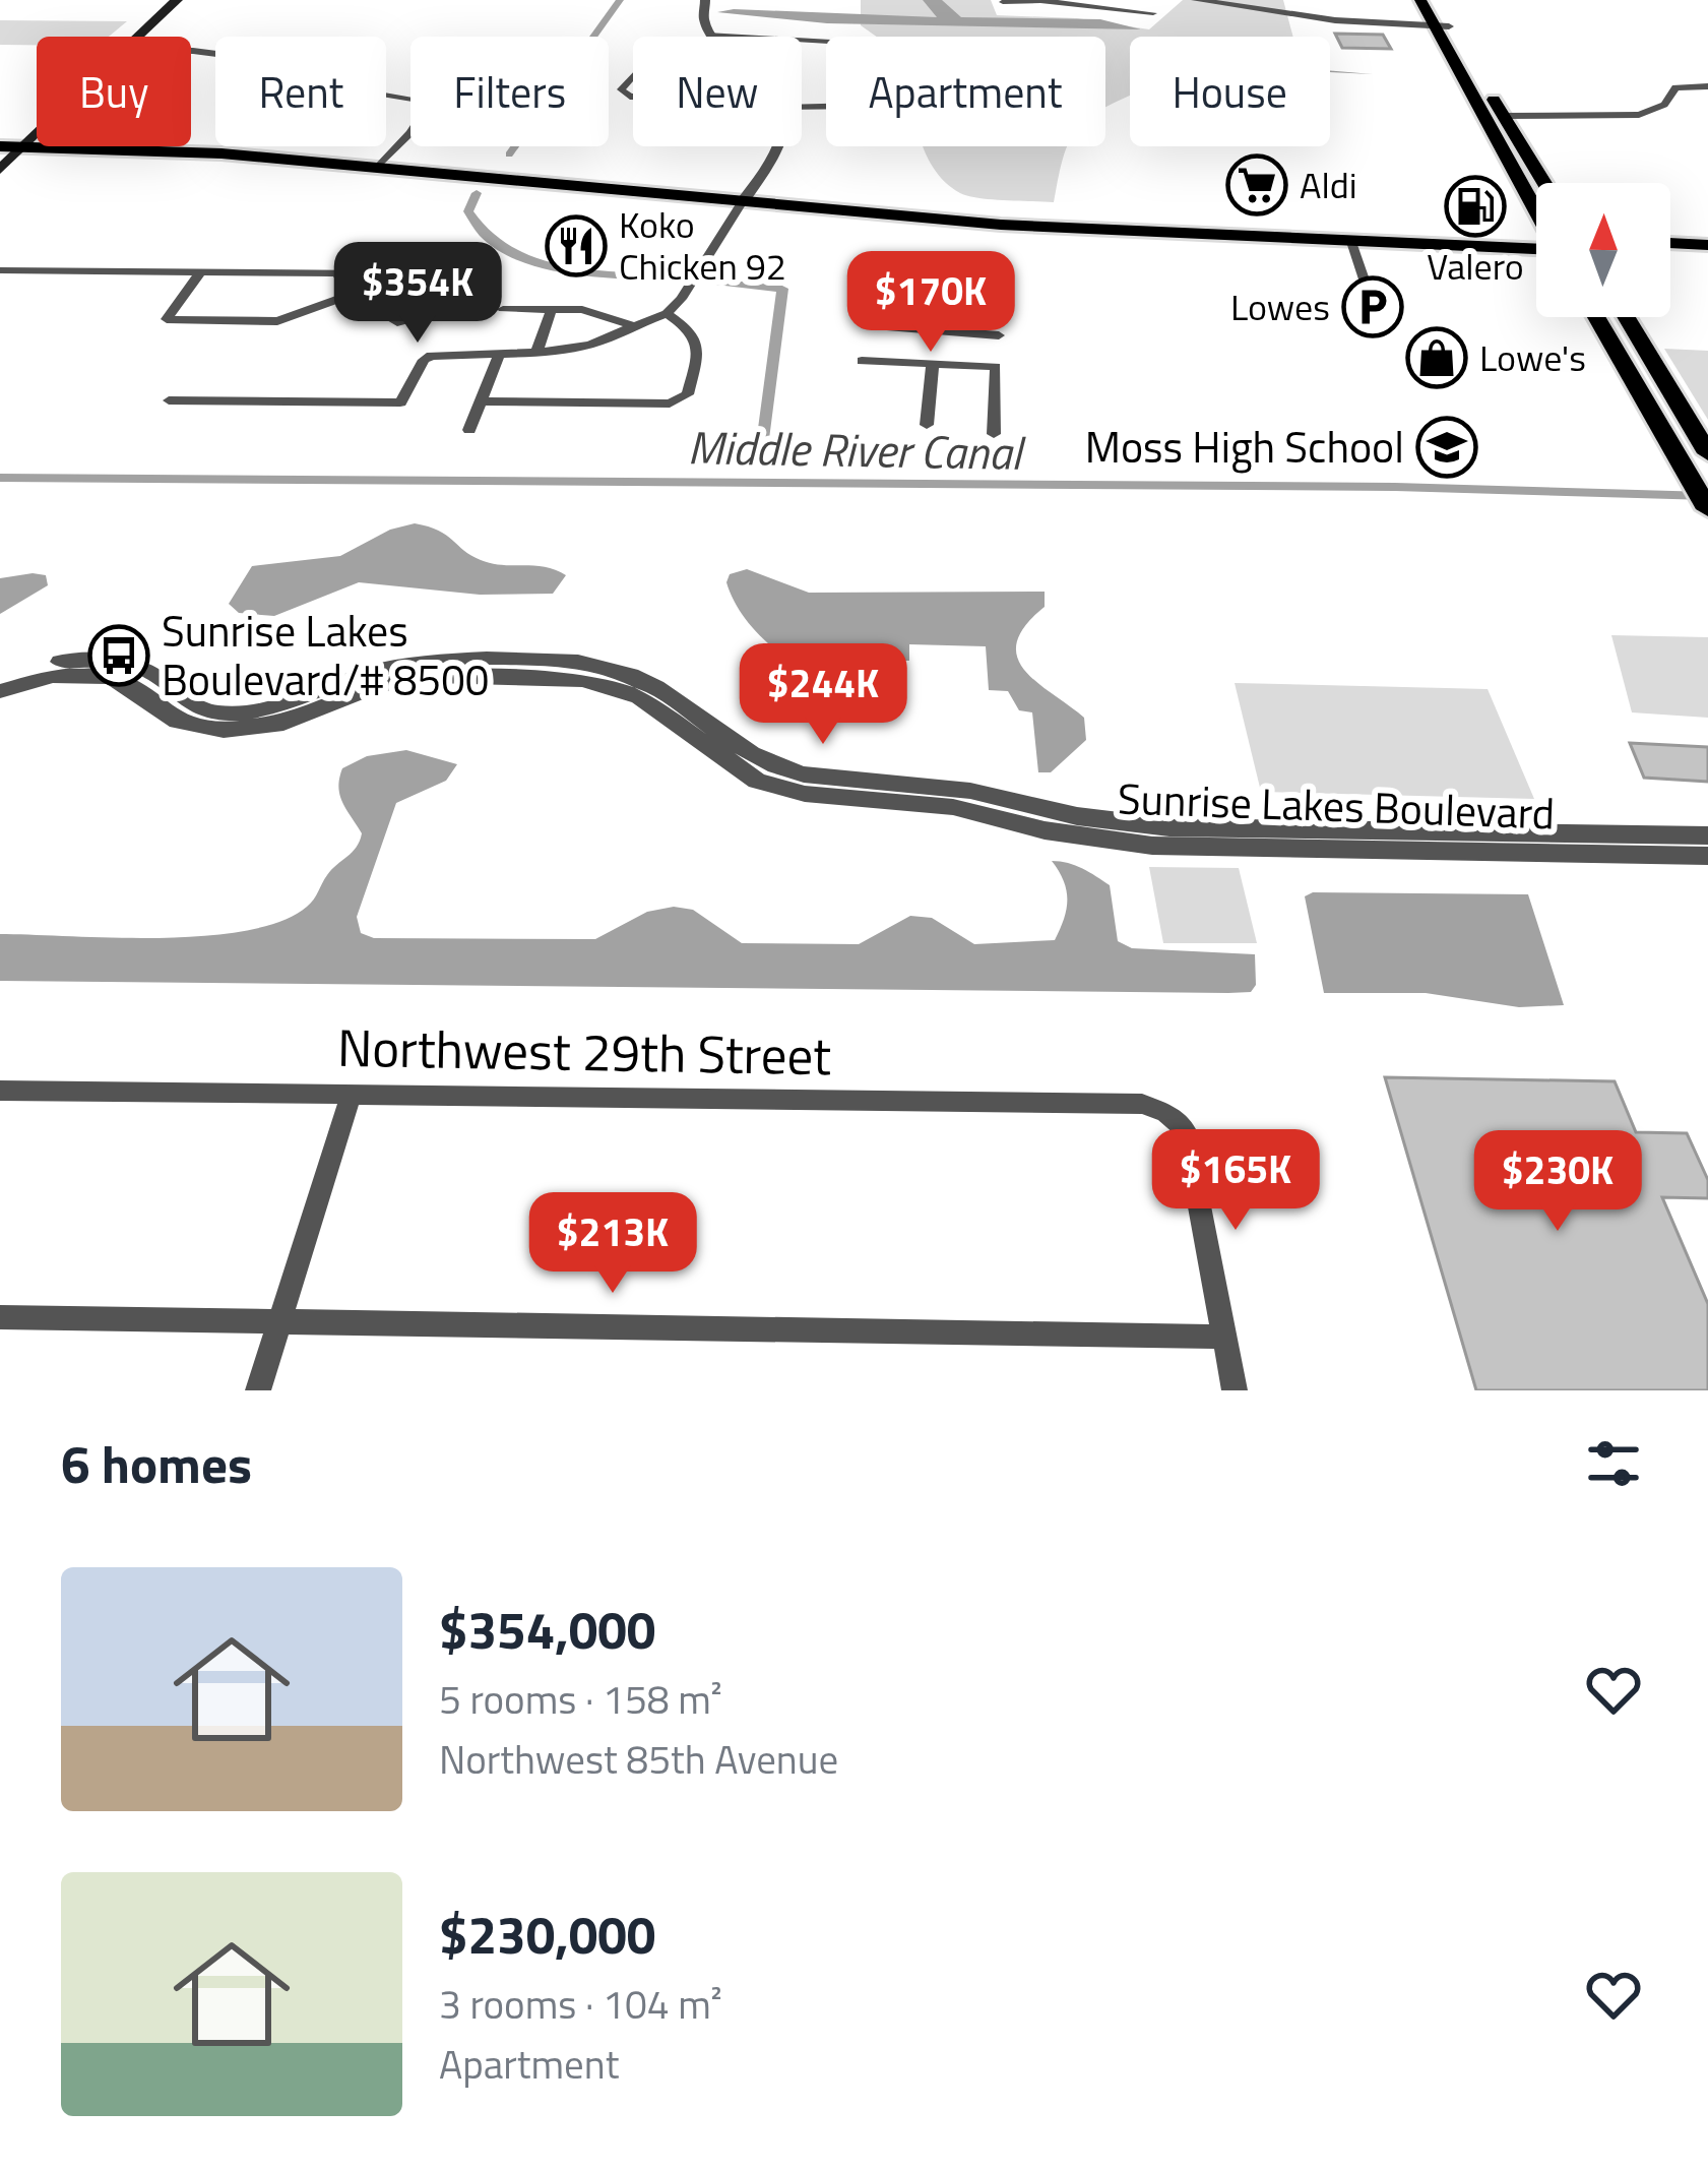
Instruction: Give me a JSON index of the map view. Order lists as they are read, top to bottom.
{
  "streets": {
    "street": ["Sunrise Lakes Boulevard", "Northwest 29th Street"]
  },
  "water": ["Middle River Canal"],
  "places": {
    "supermarket": ["Aldi"],
    "fuel station": ["Valero"],
    "restaurant": ["Koko Chicken 92"],
    "parking": ["Lowes"],
    "shop": ["Lowe's"],
    "school or university": ["Moss High School"],
    "bus stop": ["Sunrise Lakes Boulevard/# 8500"]
  },
  "north": "top",
  "page": {
    "chip": [
      "Buy",
      "Rent",
      "Filters",
      "New",
      "Apartment",
      "House"
    ],
    "price": [
      "$354K",
      "$170K",
      "$244K",
      "$165K",
      "$230K",
      "$213K"
    ],
    "heading": "6 homes",
    "list": [
      {
        "name": "$354,000",
        "note": "5 rooms · 158 m² · Northwest 85th Avenue"
      },
      {
        "name": "$230,000",
        "note": "3 rooms · 104 m² · Apartment"
      }
    ]
  }
}
